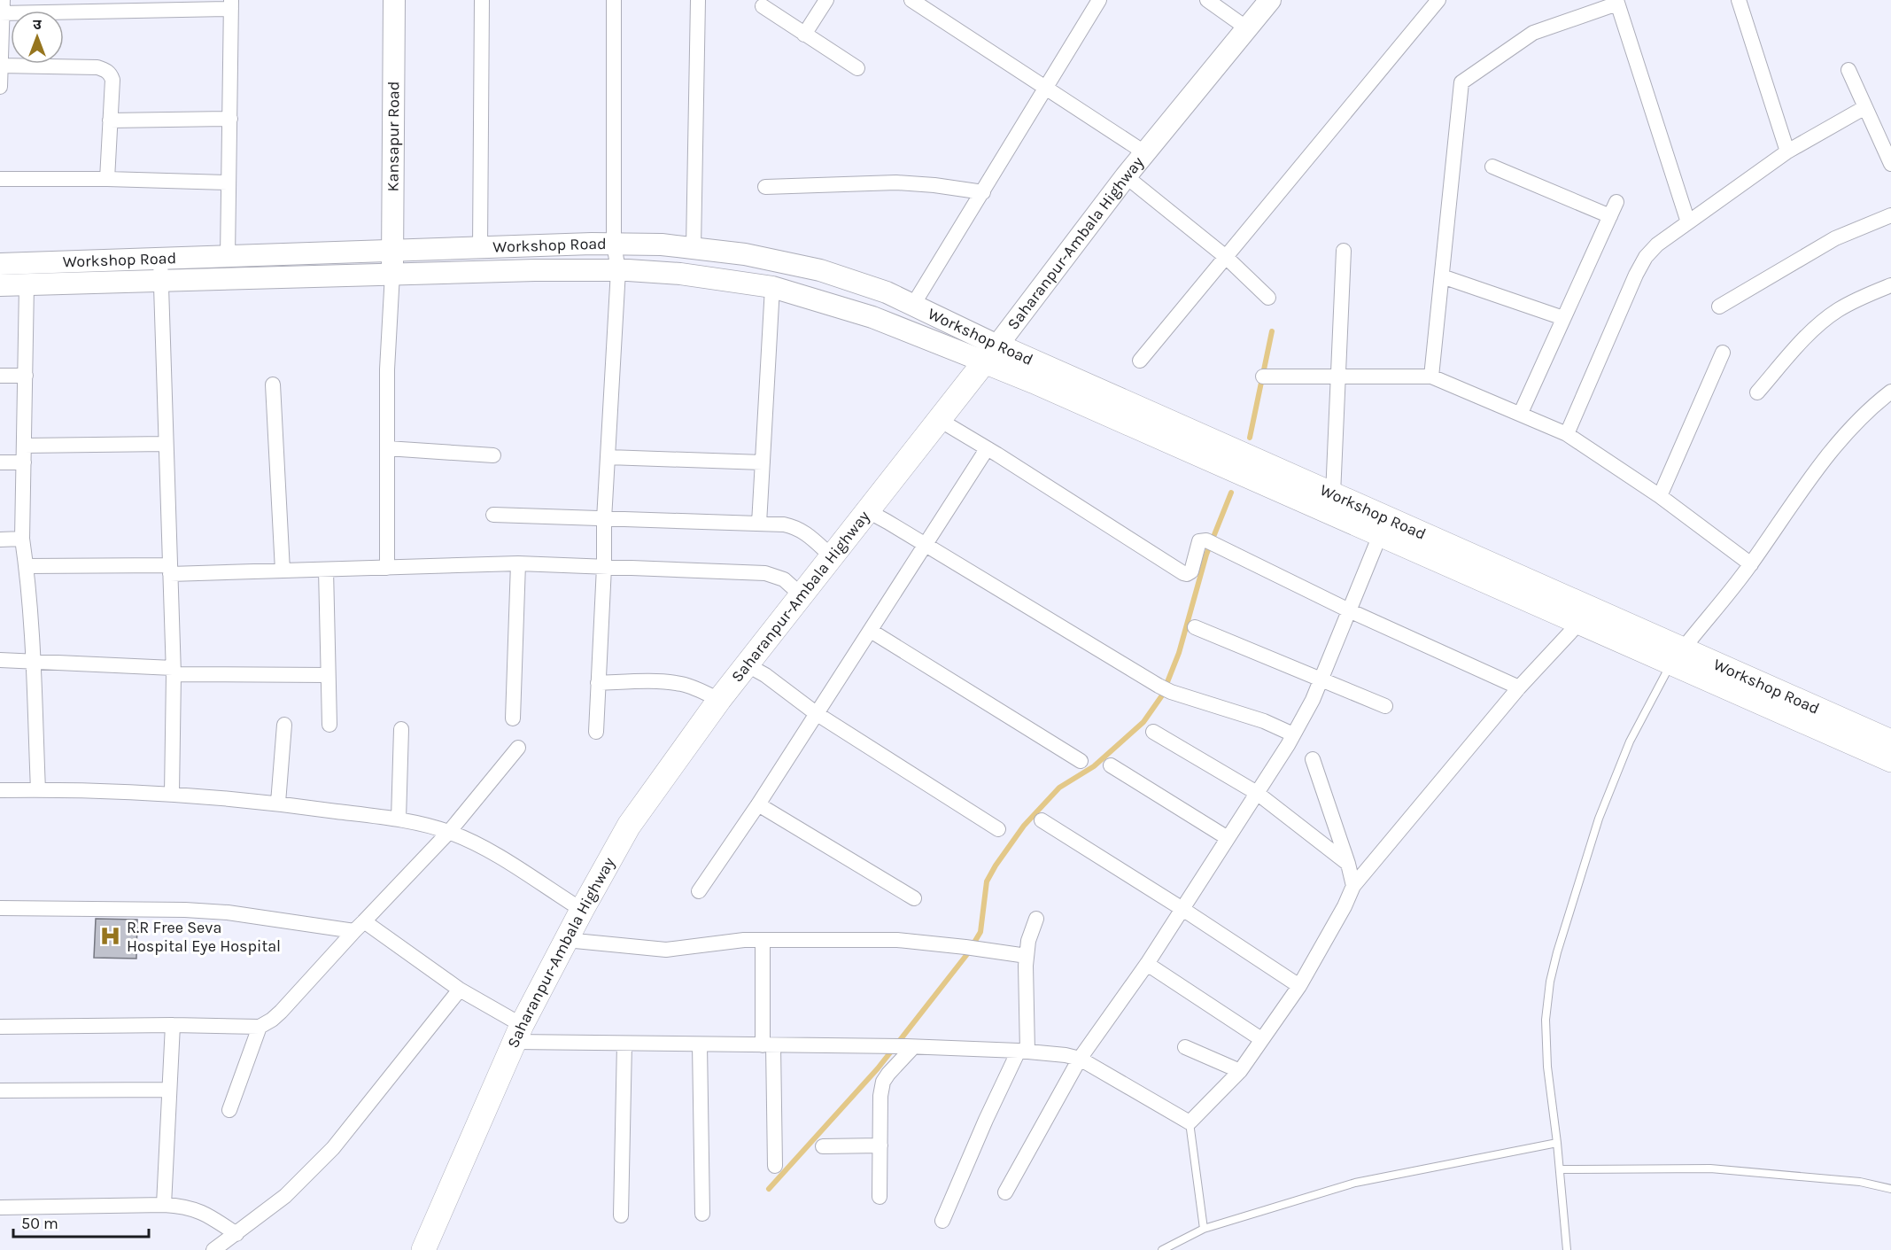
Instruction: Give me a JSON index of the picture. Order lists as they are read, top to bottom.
{
  "streets": {
    "main road": ["Kansapur Road", "Saharanpur-Ambala Highway", "Workshop Road"]
  },
  "crossings": [
    ["Kansapur Road", "Workshop Road"],
    ["Saharanpur-Ambala Highway", "Workshop Road"]
  ],
  "places": {
    "hospital": ["R.R Free Seva Hospital Eye Hospital"]
  },
  "scale_bar": "50 m",
  "north": "top"
}
